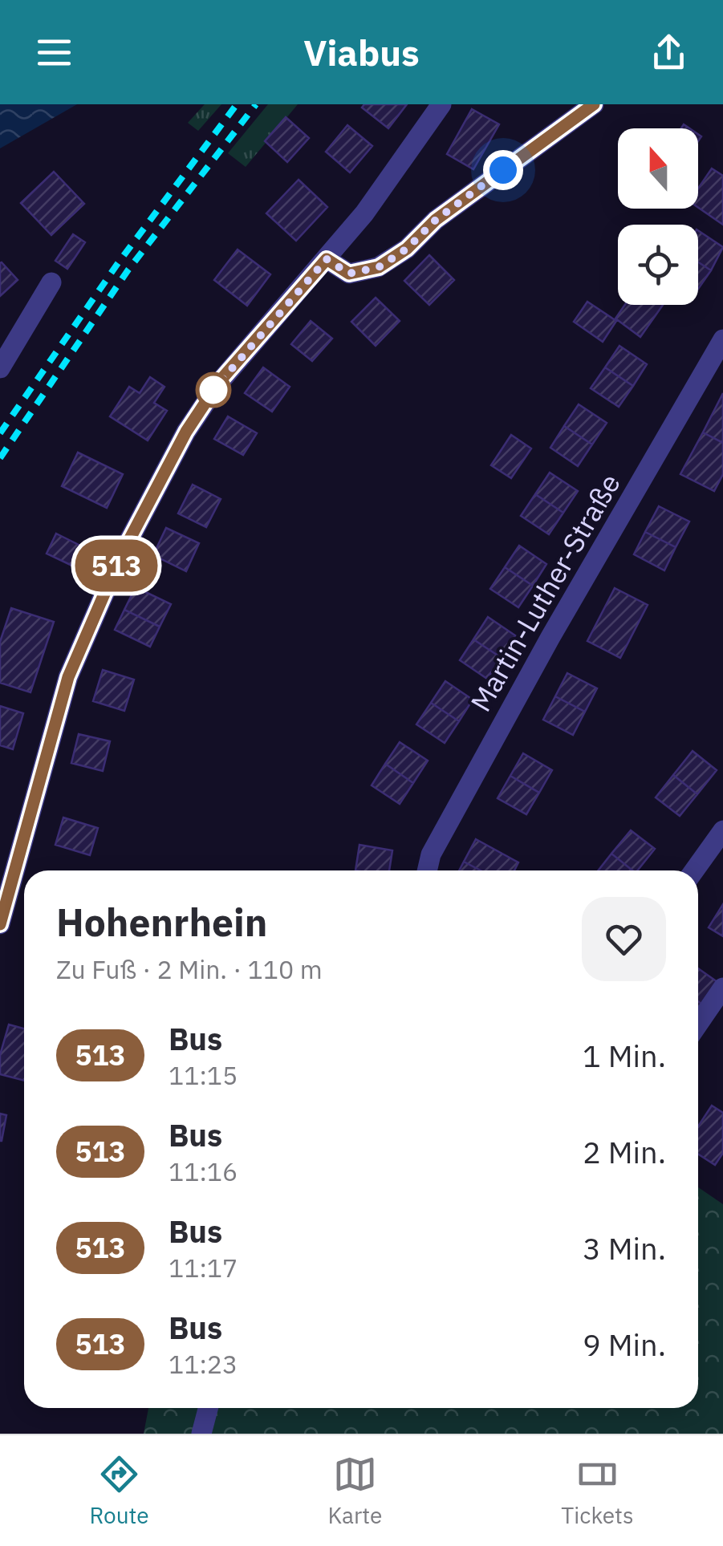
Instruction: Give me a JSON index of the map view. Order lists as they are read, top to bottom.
{
  "streets": {
    "street": ["Martin-Luther-Straße"]
  },
  "lines": ["bus line 513"],
  "north": "top",
  "page": {
    "header": "Viabus",
    "on_map": "513",
    "heading": ["Hohenrhein", "Zu Fuß · 2 Min. · 110 m"],
    "list": [
      {
        "mark": "513",
        "name": "Bus",
        "note": "11:15",
        "value": "1 Min."
      },
      {
        "mark": "513",
        "name": "Bus",
        "note": "11:16",
        "value": "2 Min."
      },
      {
        "mark": "513",
        "name": "Bus",
        "note": "11:17",
        "value": "3 Min."
      },
      {
        "mark": "513",
        "name": "Bus",
        "note": "11:23",
        "value": "9 Min."
      }
    ],
    "tabs": ["Route", "Karte", "Tickets"]
  }
}
